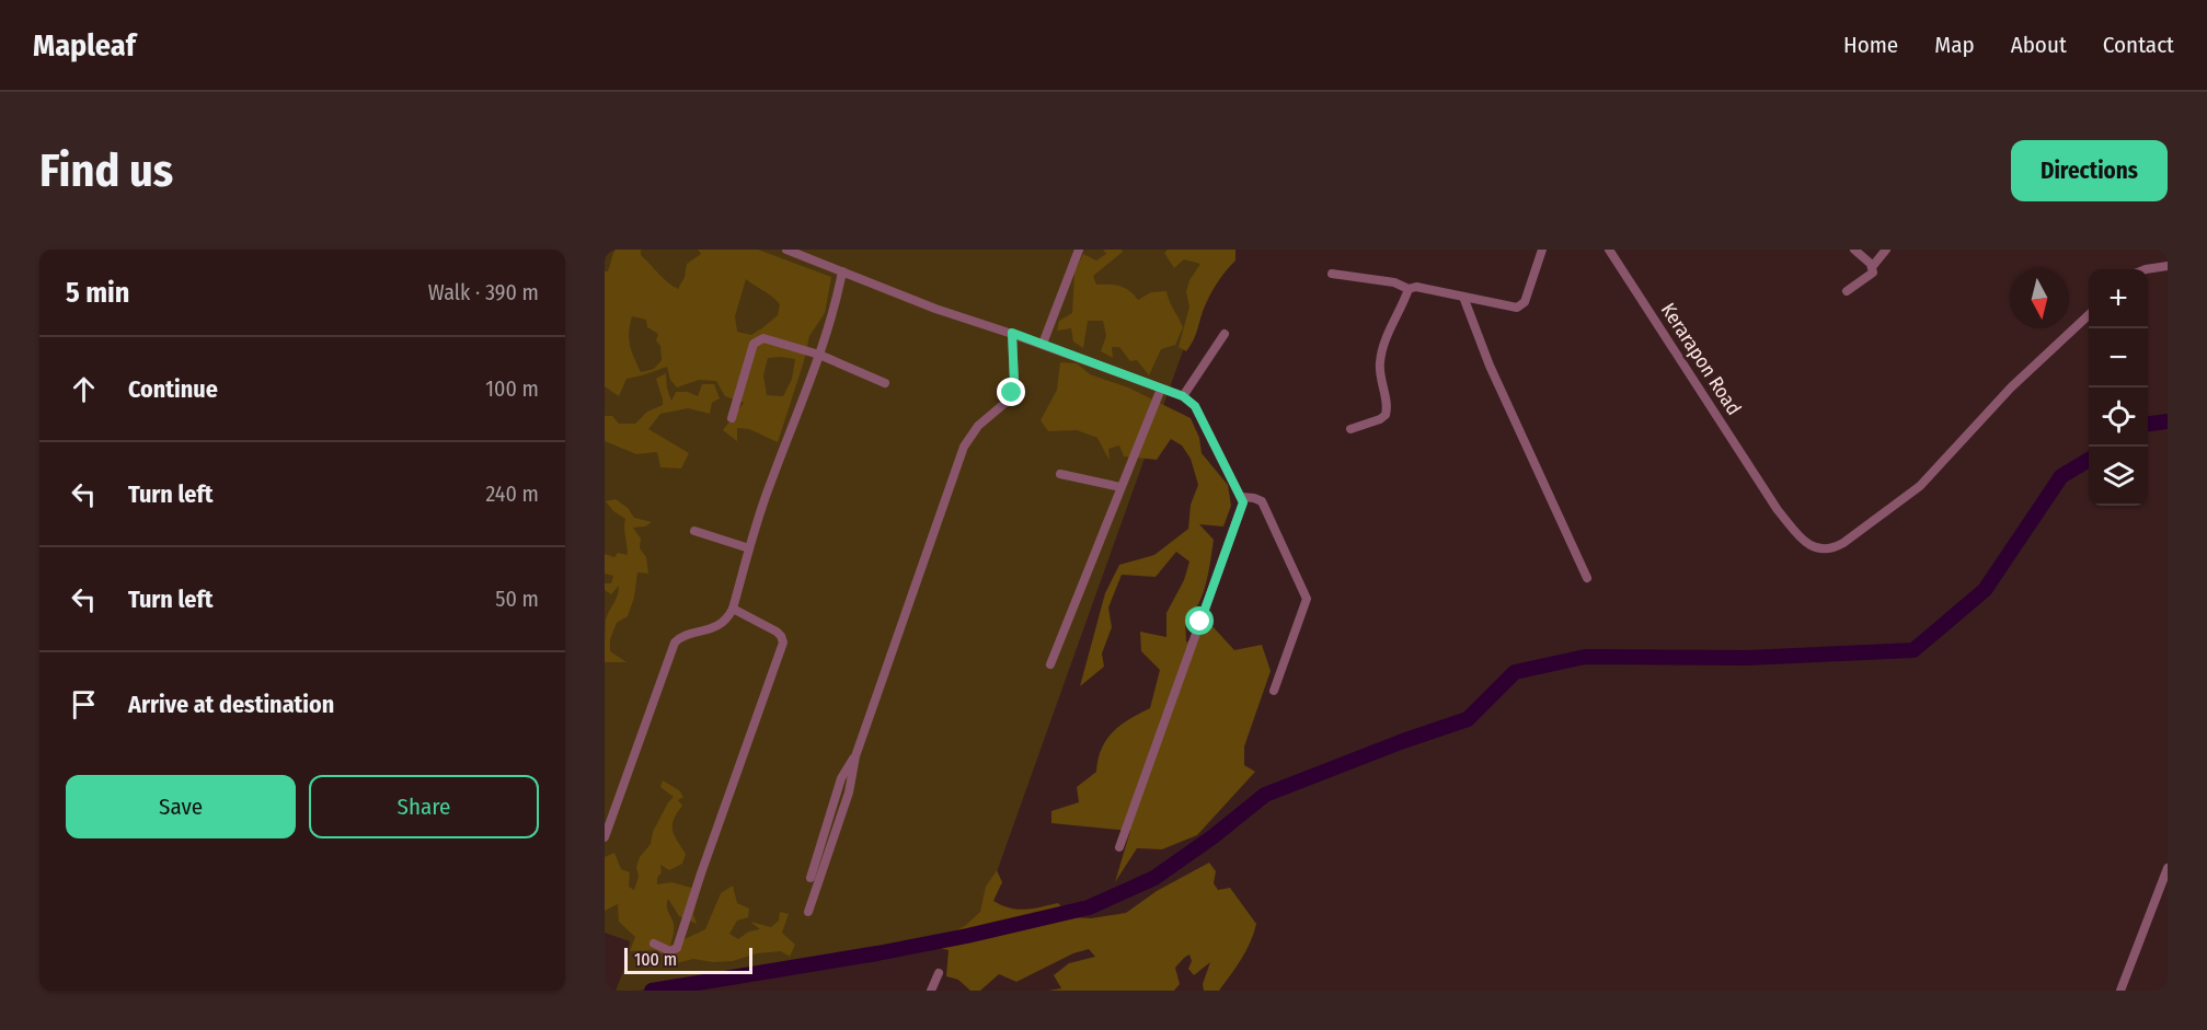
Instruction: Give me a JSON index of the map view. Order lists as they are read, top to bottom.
{
  "streets": {
    "street": ["Kerarapon Road"]
  },
  "scale_bar": "100 m",
  "north": "bottom",
  "page": {
    "header": "Mapleaf",
    "nav": [
      "Home",
      "Map",
      "About",
      "Contact"
    ],
    "buttons": [
      "Directions",
      ["Save", "Share"]
    ],
    "title": "Find us",
    "heading": ["5 min", "Walk · 390 m"],
    "map_buttons": ["+", "−"],
    "list": [
      ["Continue", "100 m"],
      ["Turn left", "240 m"],
      ["Turn left", "50 m"],
      "Arrive at destination"
    ],
    "scale": "100 m"
  }
}
